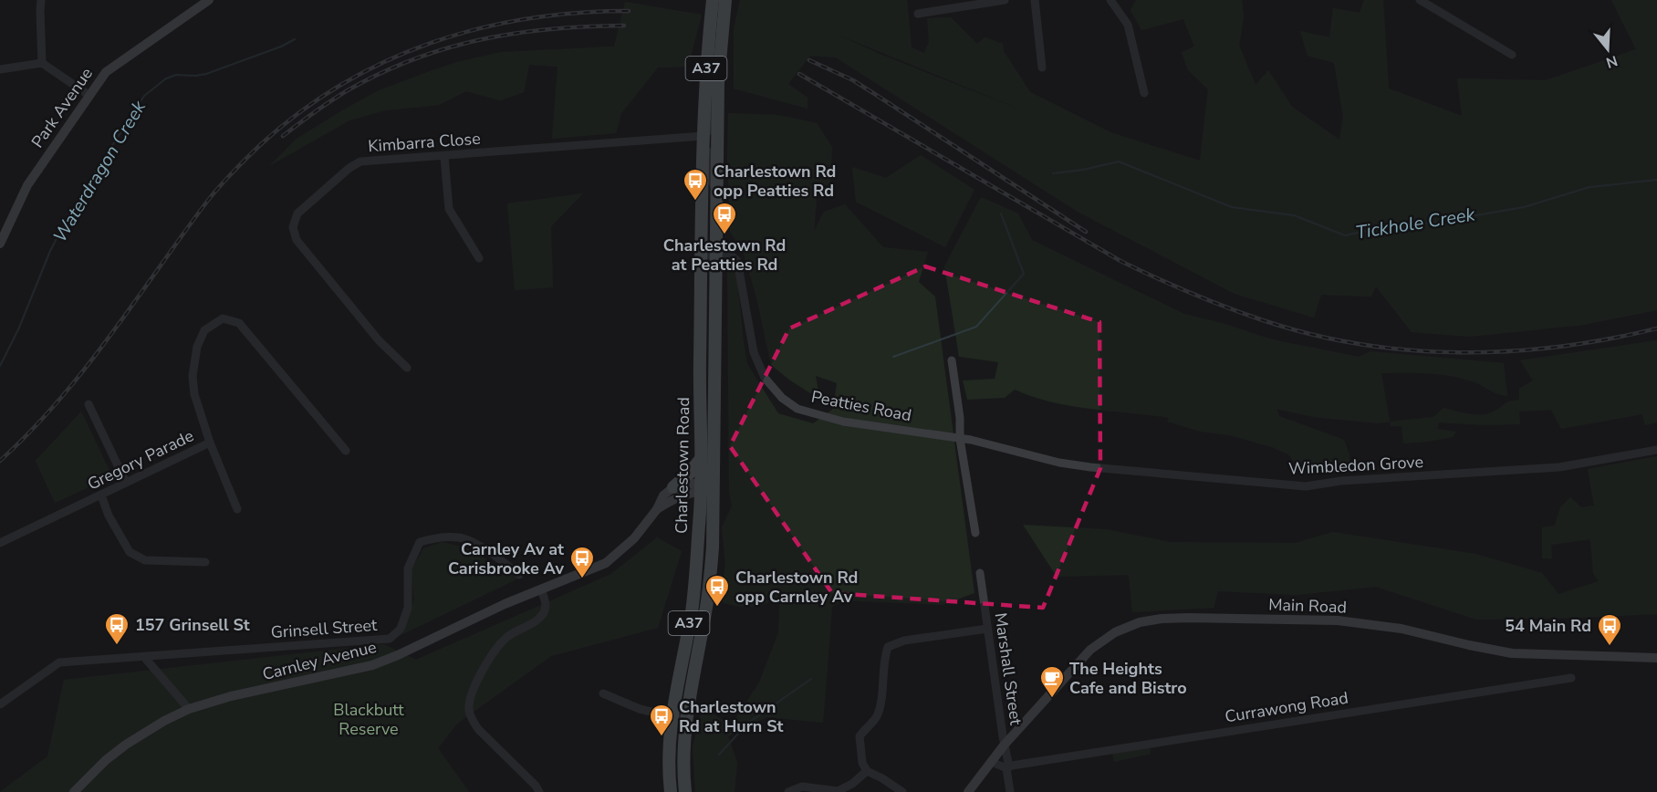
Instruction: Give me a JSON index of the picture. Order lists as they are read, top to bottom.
{
  "streets": {
    "highway": ["A37", "Charlestown Road"],
    "main road": ["Park Avenue", "Main Road", "Carnley Avenue"],
    "street": [
      "Kimbarra Close",
      "Peatties Road",
      "Gregory Parade",
      "Wimbledon Grove",
      "Grinsell Street",
      "Marshall Street",
      "Currawong Road"
    ]
  },
  "crossings": [
    ["Kimbarra Close", "Charlestown Road"],
    ["Peatties Road", "Charlestown Road"],
    ["Peatties Road", "Wimbledon Grove"],
    ["Charlestown Road", "Carnley Avenue"],
    ["Main Road", "Marshall Street"],
    ["Marshall Street", "Currawong Road"]
  ],
  "water": ["Waterdragon Creek", "Tickhole Creek"],
  "parks": ["Blackbutt Reserve"],
  "places": {
    "bus stop": [
      "Charlestown Rd opp Peatties Rd",
      "Charlestown Rd at Peatties Rd",
      "Carnley Av at Carisbrooke Av",
      "Charlestown Rd opp Carnley Av",
      "157 Grinsell St",
      "54 Main Rd",
      "Charlestown Rd at Hurn St"
    ],
    "cafe": ["The Heights Cafe and Bistro"]
  },
  "north": "bottom"
}
